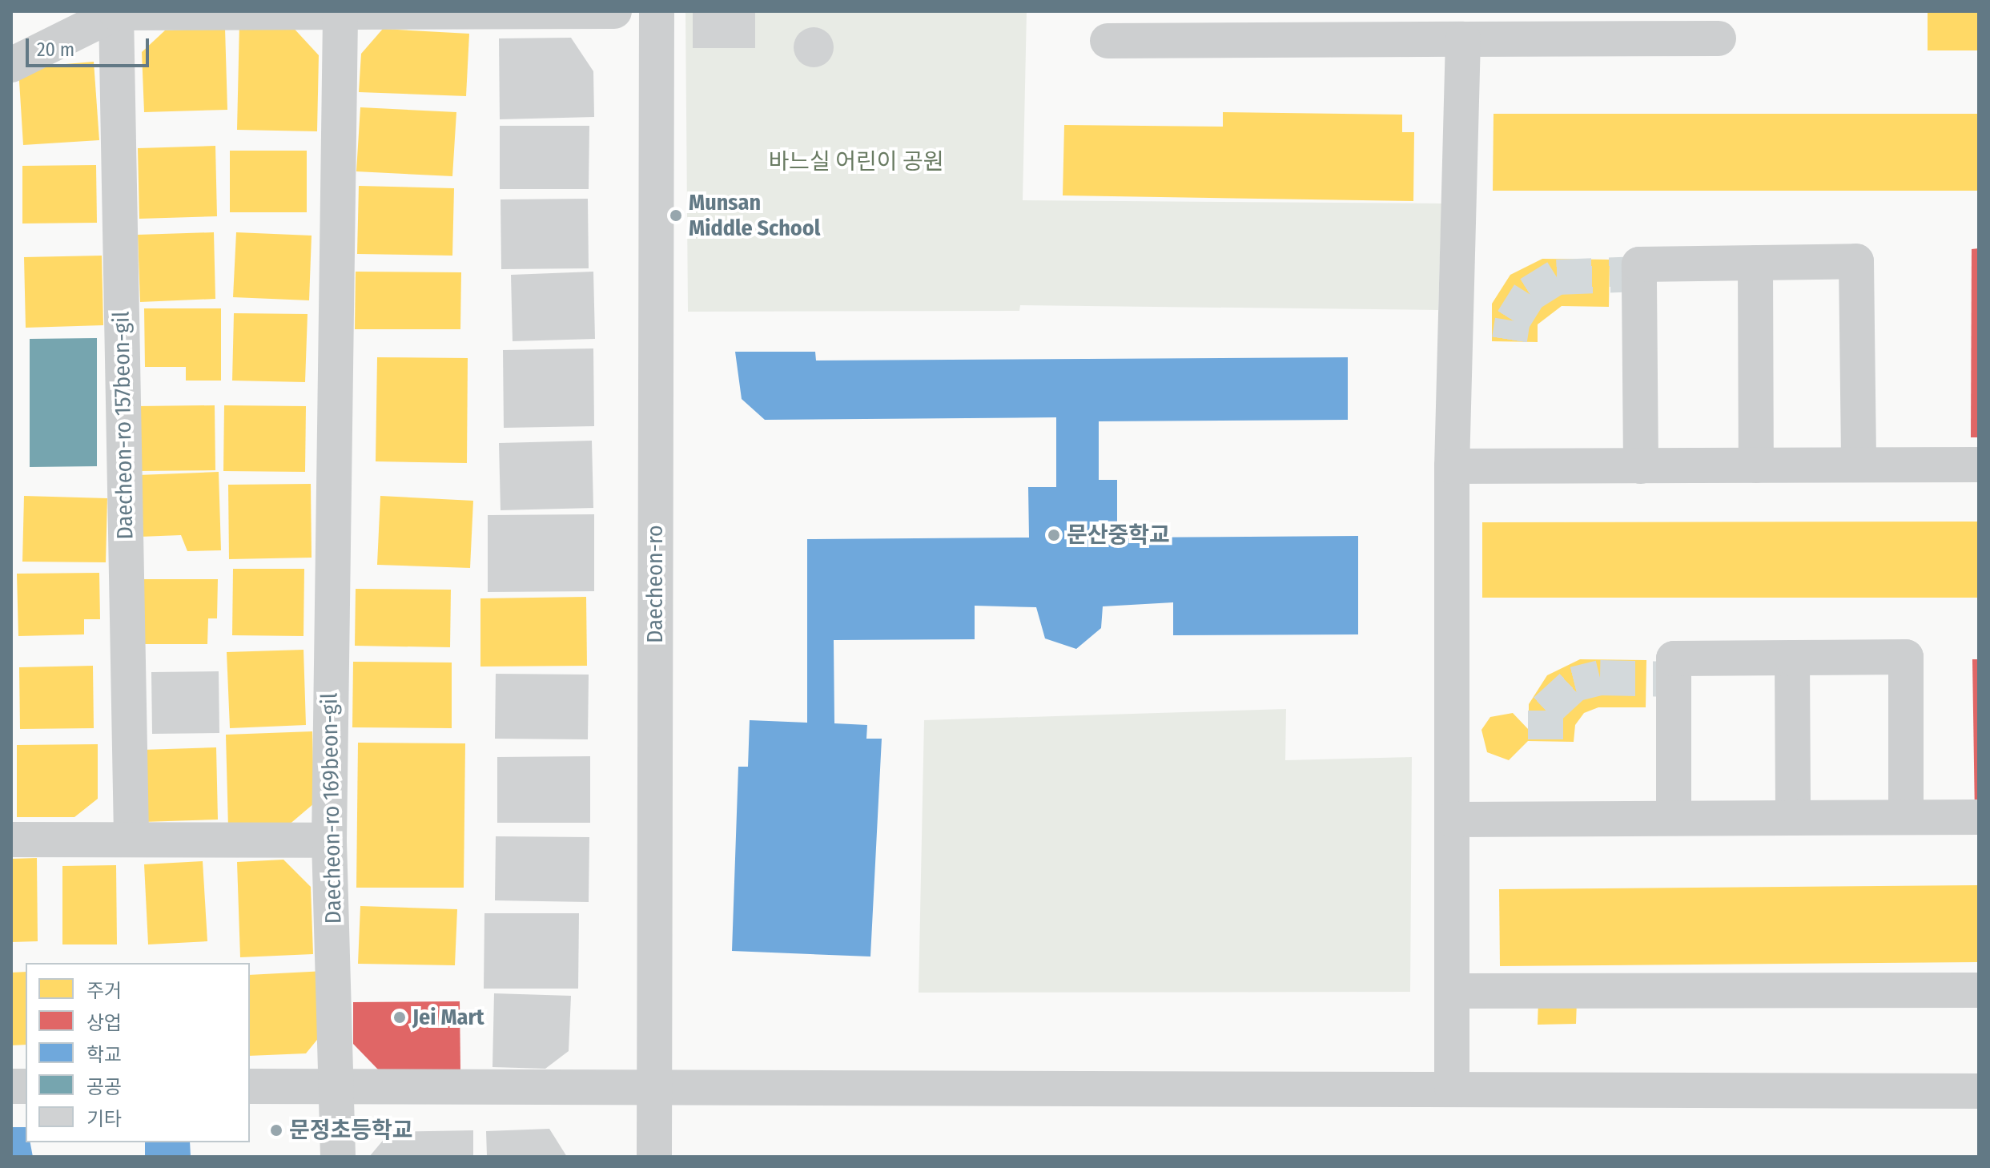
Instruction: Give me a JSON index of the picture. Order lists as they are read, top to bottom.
{
  "streets": {
    "street": ["Daecheon-ro 157beon-gil", "Daecheon-ro", "Daecheon-ro 169beon-gil"]
  },
  "parks": ["바느실 어린이 공원"],
  "places": [
    "Munsan Middle School",
    "문산중학교",
    "Jei Mart",
    "문정초등학교"
  ],
  "legend": [
    "주거",
    "상업",
    "학교",
    "공공",
    "기타"
  ],
  "scale_bar": "20 m"
}
